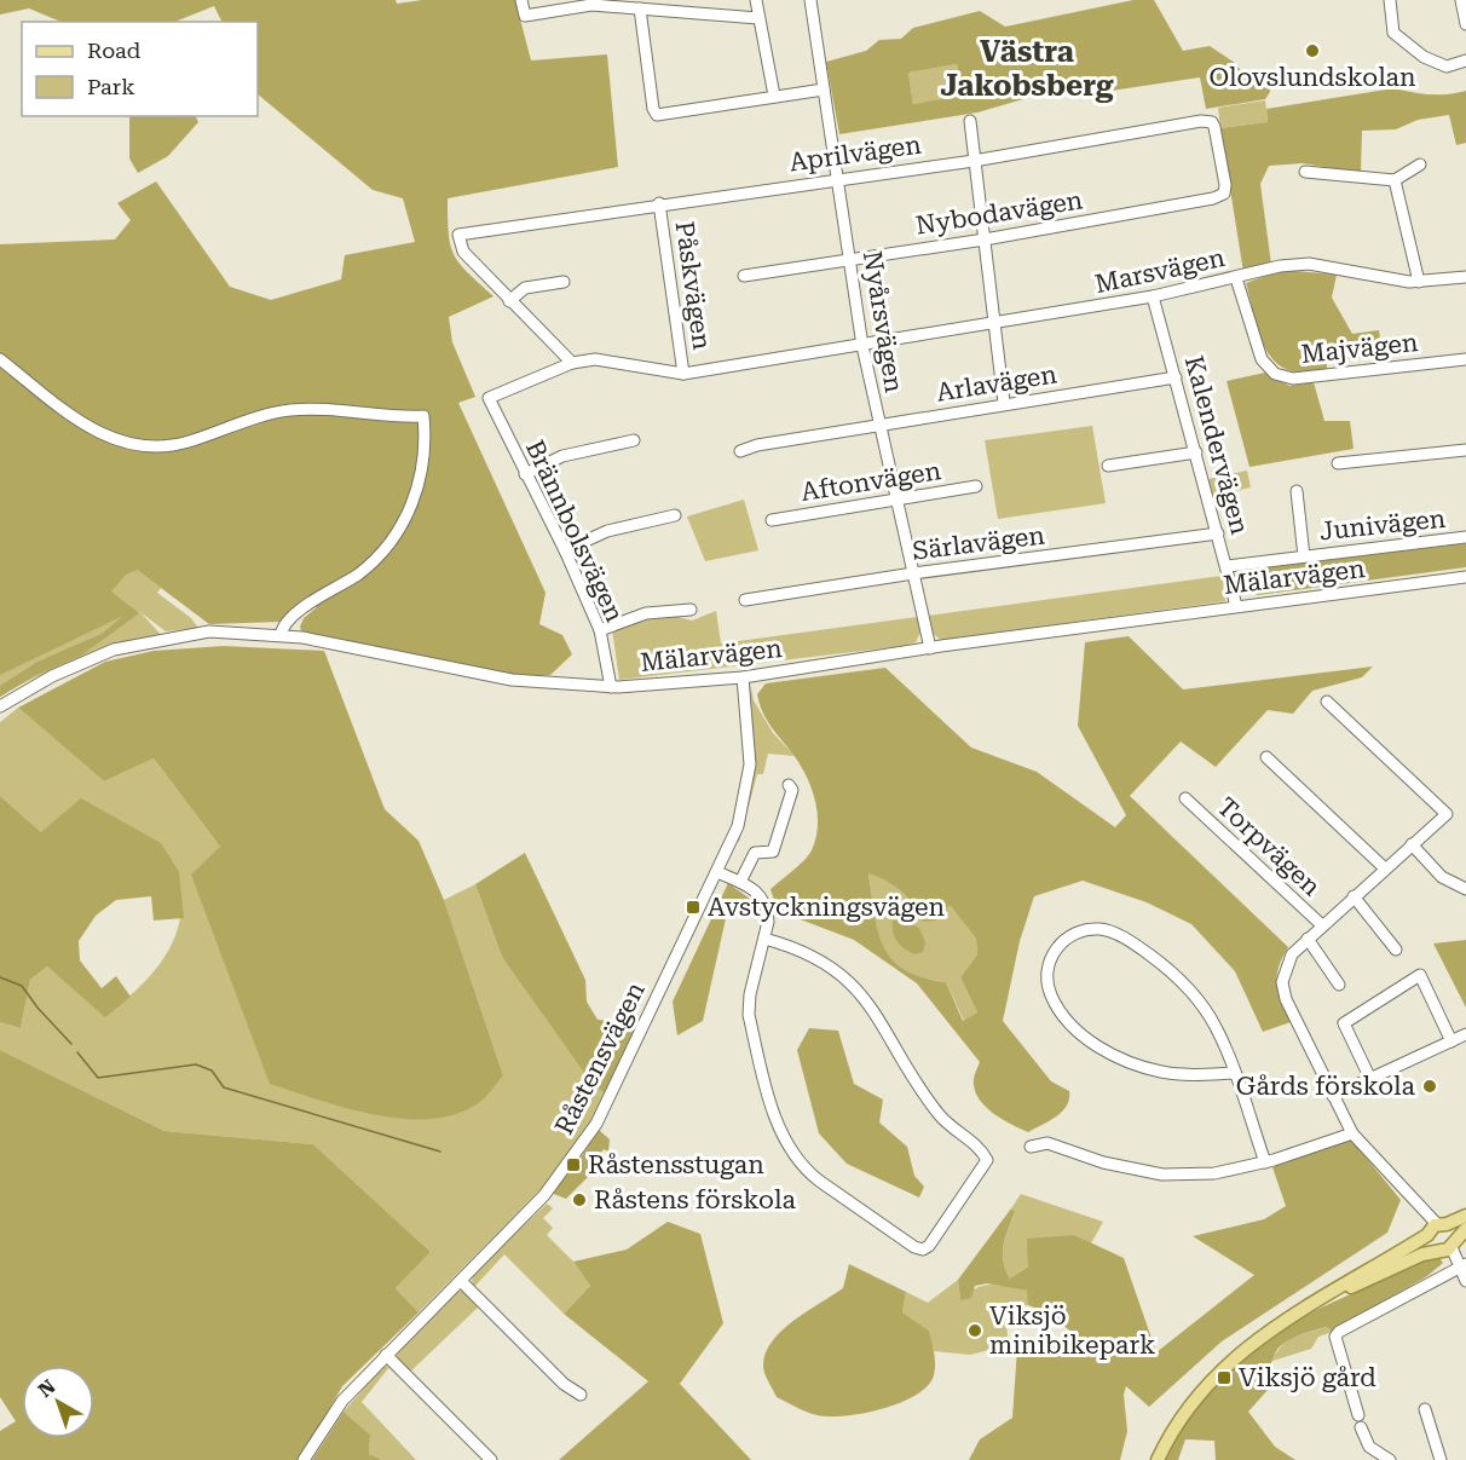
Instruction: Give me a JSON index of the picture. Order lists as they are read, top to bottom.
{
  "streets": {
    "street": [
      "Aprilvägen",
      "Nybodavägen",
      "Marsvägen",
      "Påskvägen",
      "Nyårsvägen",
      "Majvägen",
      "Arlavägen",
      "Kalendervägen",
      "Aftonvägen",
      "Junivägen",
      "Brännbolsvägen",
      "Särlavägen",
      "Mälarvägen",
      "Torpvägen",
      "Råstensvägen"
    ]
  },
  "crossings": [
    ["Aprilvägen", "Nybodavägen"],
    ["Aprilvägen", "Påskvägen"],
    ["Aprilvägen", "Nyårsvägen"],
    ["Nybodavägen", "Nyårsvägen"],
    ["Marsvägen", "Påskvägen"],
    ["Marsvägen", "Nyårsvägen"],
    ["Marsvägen", "Majvägen"],
    ["Marsvägen", "Kalendervägen"],
    ["Nyårsvägen", "Arlavägen"],
    ["Nyårsvägen", "Aftonvägen"],
    ["Nyårsvägen", "Särlavägen"],
    ["Nyårsvägen", "Mälarvägen"],
    ["Arlavägen", "Kalendervägen"],
    ["Kalendervägen", "Junivägen"],
    ["Kalendervägen", "Särlavägen"],
    ["Kalendervägen", "Mälarvägen"],
    ["Brännbolsvägen", "Mälarvägen"],
    ["Mälarvägen", "Råstensvägen"]
  ],
  "districts": ["Västra Jakobsberg"],
  "places": {
    "other": [
      "Olovslundskolan",
      "Gårds förskola",
      "Råstens förskola",
      "Viksjö minibikepark"
    ],
    "transit": ["Avstyckningsvägen", "Råstensstugan", "Viksjö gård"]
  },
  "legend": ["Road", "Park"],
  "north": "top left"
}
